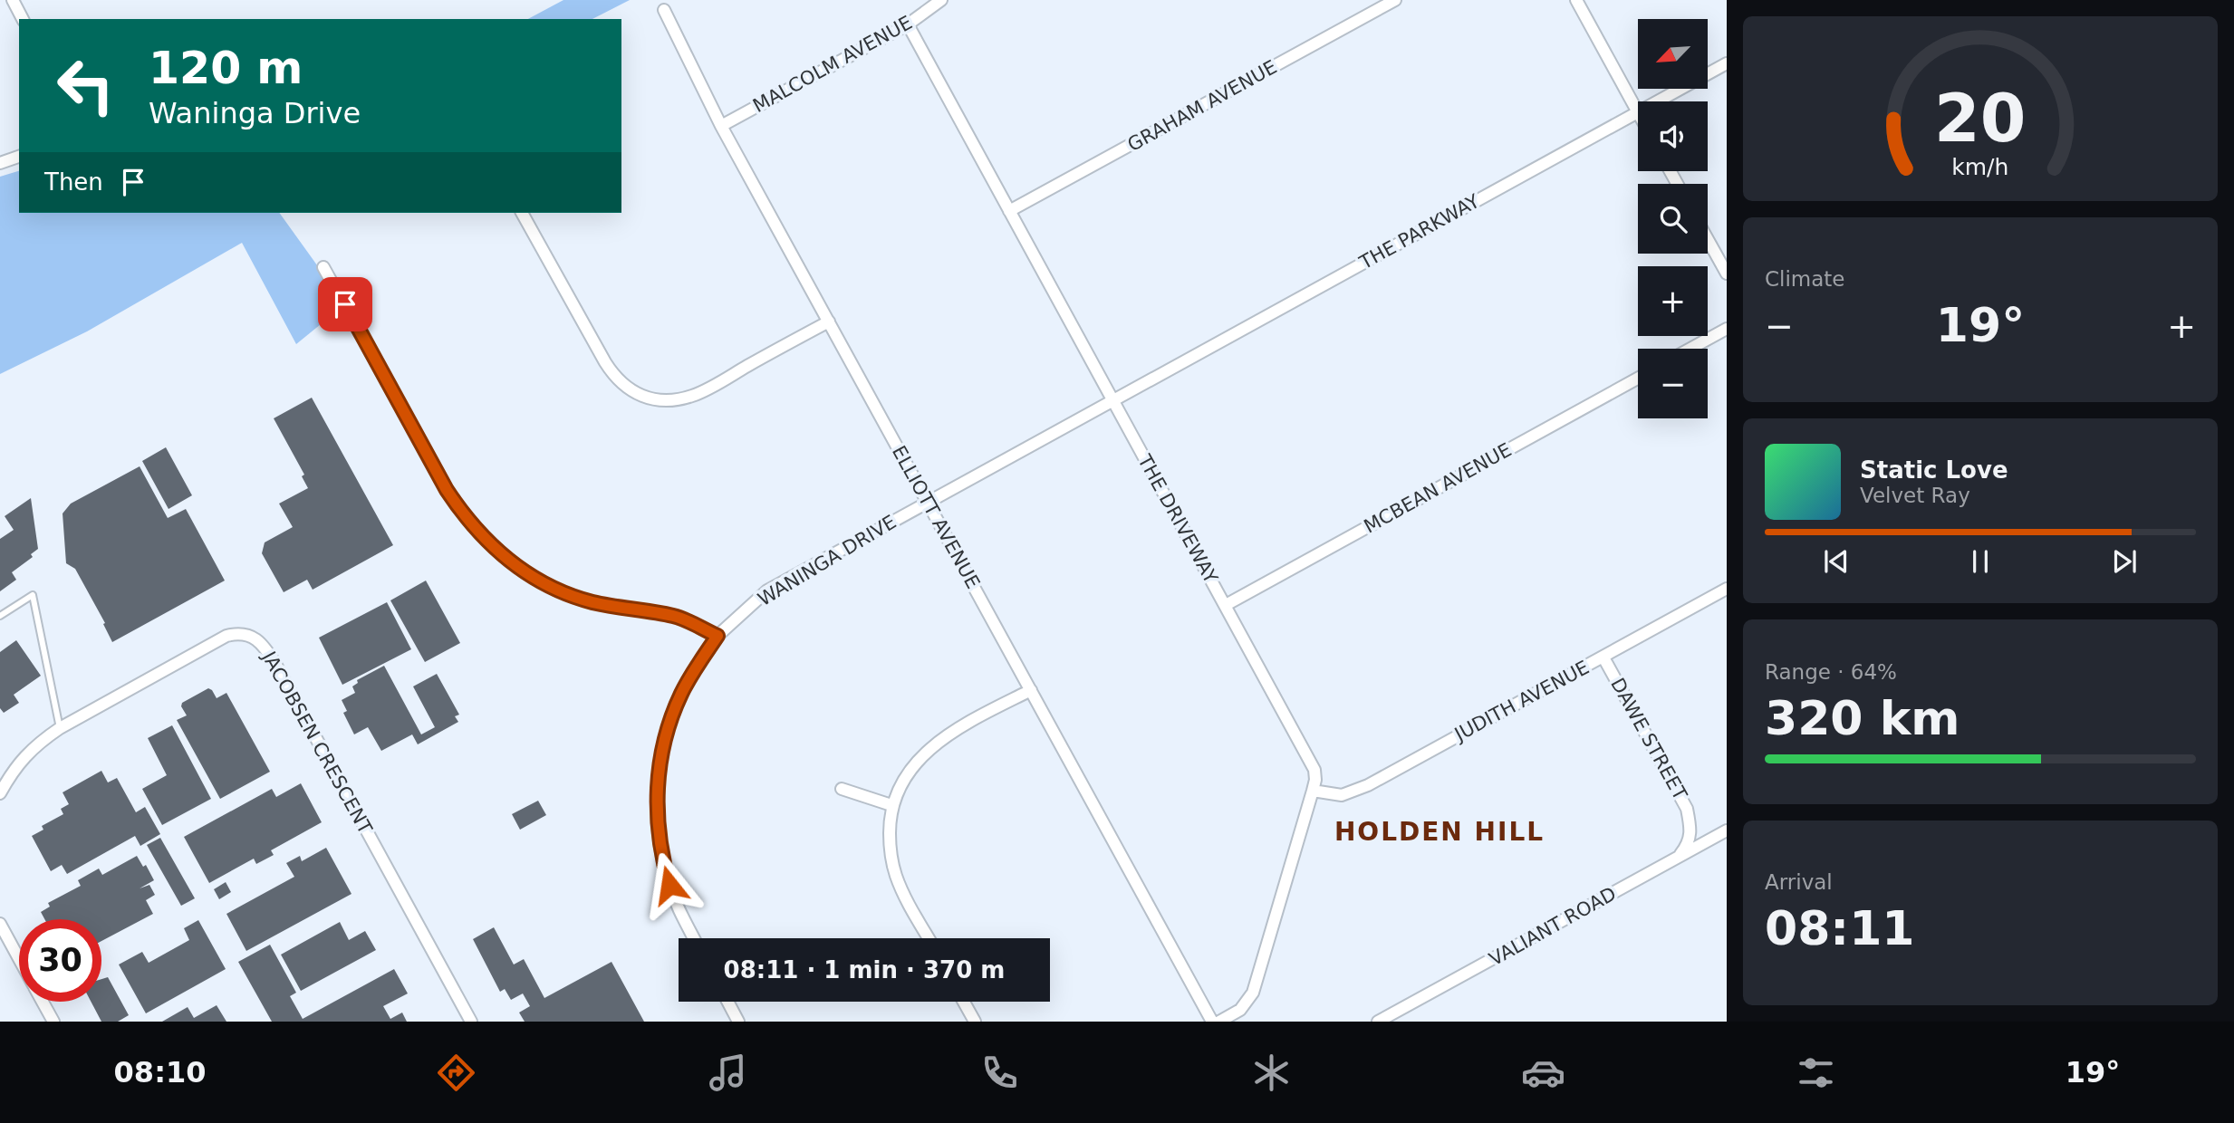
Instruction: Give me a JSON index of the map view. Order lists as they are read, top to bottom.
{
  "streets": {
    "street": [
      "MALCOLM AVENUE",
      "GRAHAM AVENUE",
      "THE PARKWAY",
      "MCBEAN AVENUE",
      "ELLIOTT AVENUE",
      "THE DRIVEWAY",
      "WANINGA DRIVE",
      "JUDITH AVENUE",
      "DAWE STREET",
      "JACOBSEN CRESCENT",
      "VALIANT ROAD"
    ]
  },
  "crossings": [
    ["MALCOLM AVENUE", "ELLIOTT AVENUE"],
    ["MALCOLM AVENUE", "THE DRIVEWAY"],
    ["GRAHAM AVENUE", "THE DRIVEWAY"],
    ["THE PARKWAY", "THE DRIVEWAY"],
    ["THE PARKWAY", "WANINGA DRIVE"],
    ["MCBEAN AVENUE", "THE DRIVEWAY"],
    ["ELLIOTT AVENUE", "WANINGA DRIVE"],
    ["THE DRIVEWAY", "WANINGA DRIVE"],
    ["THE DRIVEWAY", "JUDITH AVENUE"],
    ["JUDITH AVENUE", "DAWE STREET"],
    ["DAWE STREET", "VALIANT ROAD"]
  ],
  "districts": ["HOLDEN HILL"],
  "north": "bottom left",
  "page": {
    "map_buttons": ["+", "−"],
    "turn": ["120 m", "Waninga Drive"],
    "then": "Then",
    "tile": [
      "Climate",
      ["Range · 64%", "320 km"],
      ["Arrival", "08:11"]
    ],
    "heat": ["−", "19°", "+"],
    "song": ["Static Love", "Velvet Ray"],
    "limit": "30",
    "trip": "08:11 · 1 min · 370 m",
    "tabs": ["08:10", "19°"],
    "gauge": ["20", "km/h"]
  }
}
